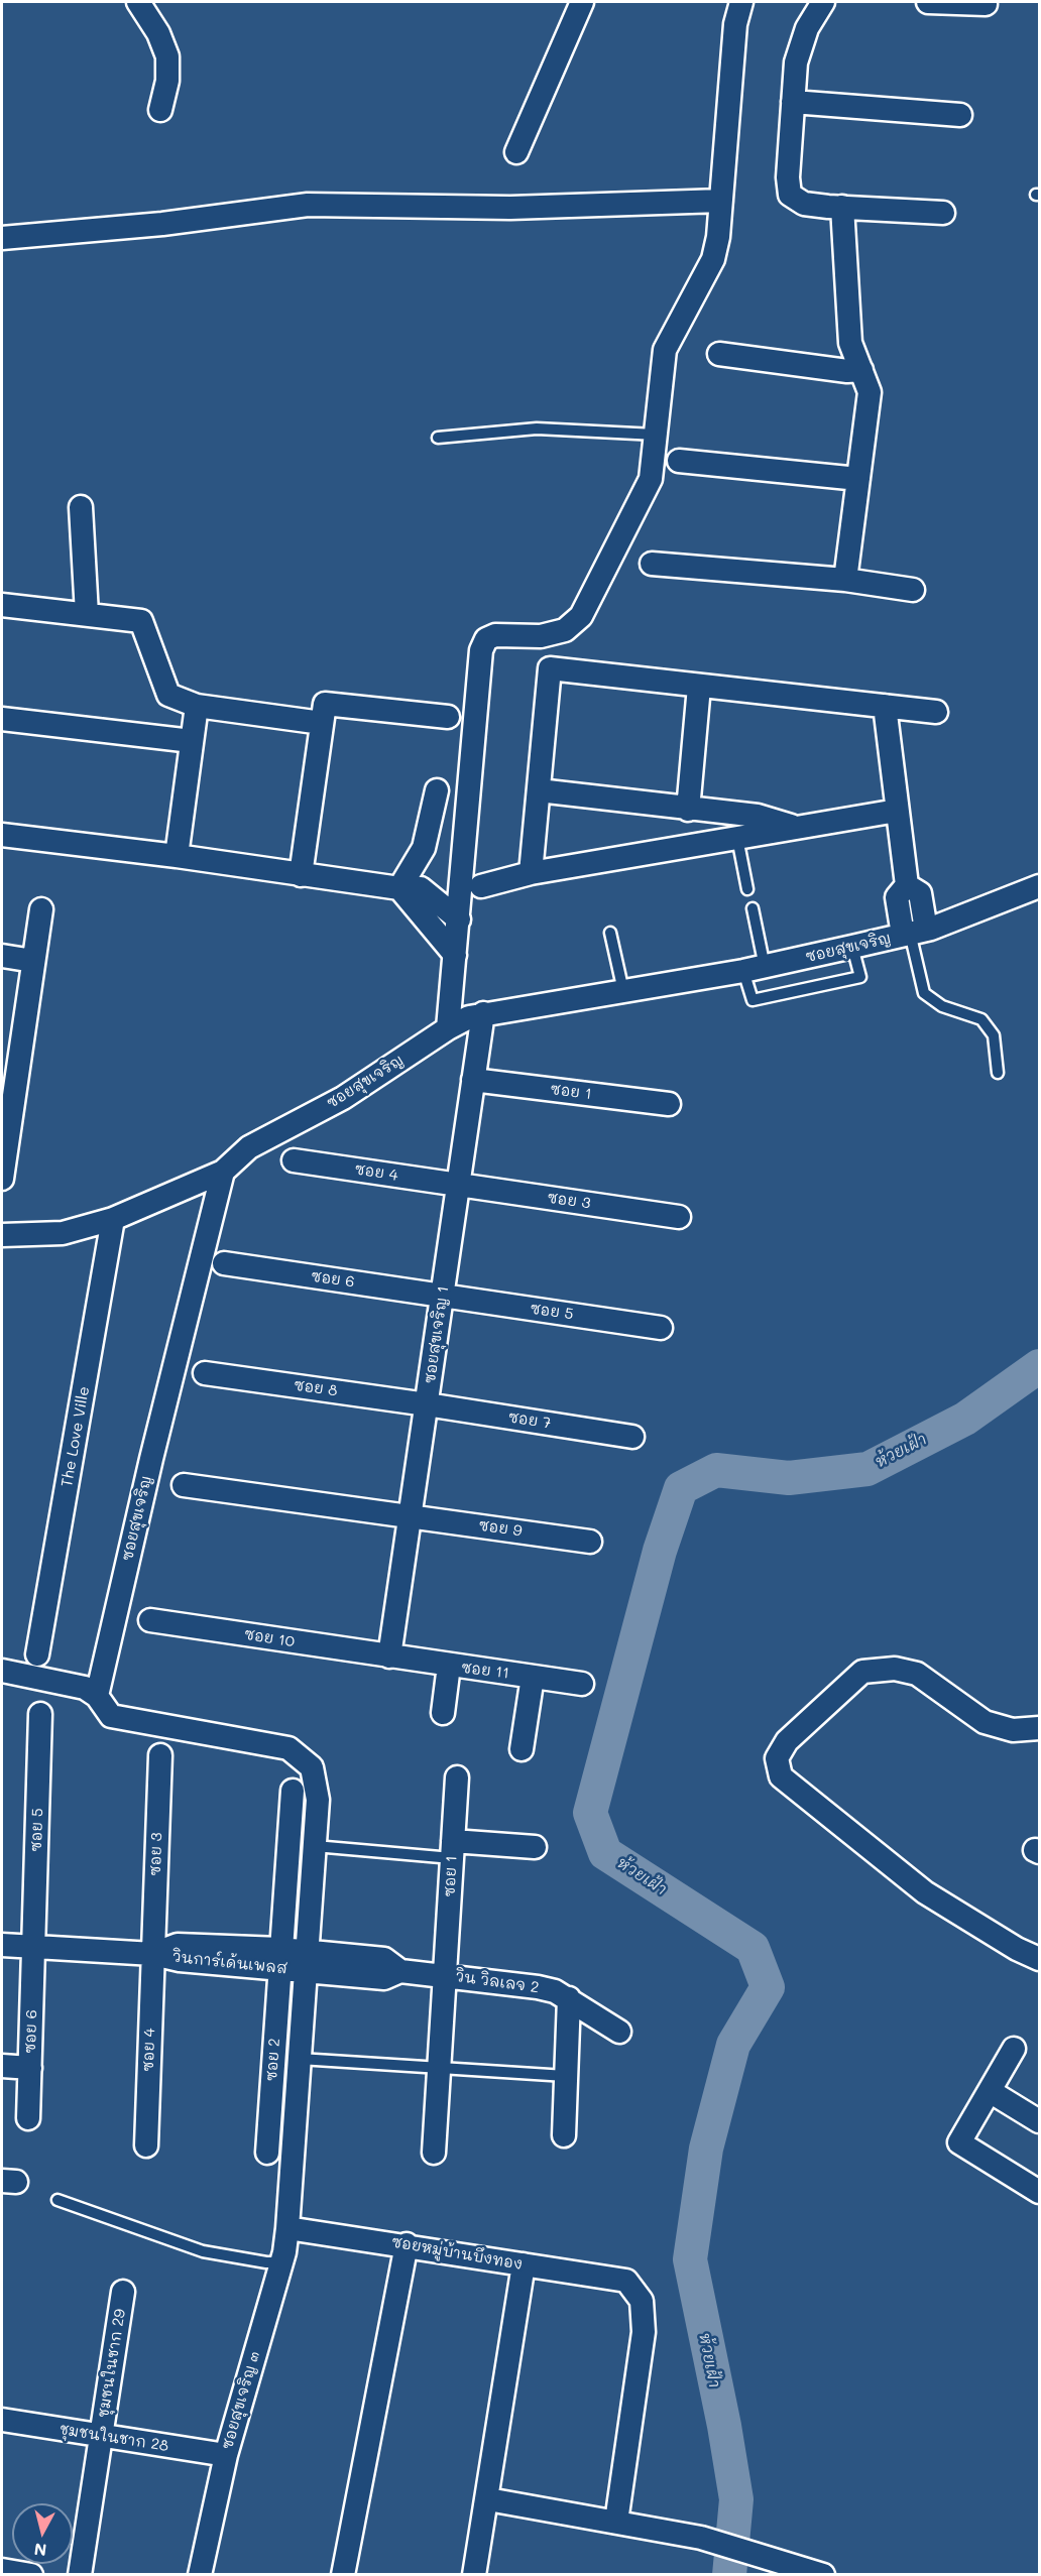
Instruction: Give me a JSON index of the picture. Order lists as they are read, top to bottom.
{
  "streets": {
    "street": [
      "ซอยสุขเจริญ",
      "ซอย 1",
      "ซอย 4",
      "ซอย 3",
      "ซอย 6",
      "ซอย 5",
      "ซอยสุขเจริญ 1",
      "ซอย 8",
      "ซอย 7",
      "The Love Ville",
      "ซอย 9",
      "ซอย 10",
      "ซอย 11",
      "วินการ์เด้นเพลส",
      "วิน วิลเลจ 2",
      "ซอย 2",
      "ซอยหมู่บ้านบึงทอง",
      "ชุมชนในชาก 29",
      "ซอยสุขเจริญ ๓",
      "ชุมชนในชาก 28"
    ]
  },
  "crossings": [
    ["ซอยสุขเจริญ", "ซอยสุขเจริญ 1"],
    ["ซอยสุขเจริญ", "ซอยสุขเจริญ ๓"],
    ["ซอย 1", "ซอยสุขเจริญ 1"],
    ["ซอย 1", "วิน วิลเลจ 2"],
    ["ซอย 4", "ซอย 3"],
    ["ซอย 4", "ซอยสุขเจริญ 1"],
    ["ซอย 4", "วินการ์เด้นเพลส"],
    ["ซอย 3", "ซอยสุขเจริญ 1"],
    ["ซอย 3", "วินการ์เด้นเพลส"],
    ["ซอย 6", "ซอย 5"],
    ["ซอย 6", "ซอยสุขเจริญ 1"],
    ["ซอย 6", "วินการ์เด้นเพลส"],
    ["ซอย 5", "ซอยสุขเจริญ 1"],
    ["ซอย 5", "วินการ์เด้นเพลส"],
    ["ซอยสุขเจริญ 1", "ซอย 8"],
    ["ซอยสุขเจริญ 1", "ซอย 7"],
    ["ซอยสุขเจริญ 1", "ซอย 9"],
    ["ซอยสุขเจริญ 1", "ซอย 10"],
    ["ซอยสุขเจริญ 1", "ซอย 11"],
    ["ซอย 8", "ซอย 7"],
    ["ซอย 10", "ซอย 11"],
    ["วินการ์เด้นเพลส", "วิน วิลเลจ 2"],
    ["วินการ์เด้นเพลส", "ซอย 2"],
    ["วินการ์เด้นเพลส", "ซอยสุขเจริญ ๓"],
    ["วิน วิลเลจ 2", "ซอยสุขเจริญ ๓"],
    ["ซอยหมู่บ้านบึงทอง", "ซอยสุขเจริญ ๓"],
    ["ชุมชนในชาก 29", "ชุมชนในชาก 28"],
    ["ซอยสุขเจริญ ๓", "ชุมชนในชาก 28"]
  ],
  "water": ["ห้วยเฝ้า"],
  "north": "bottom"
}
